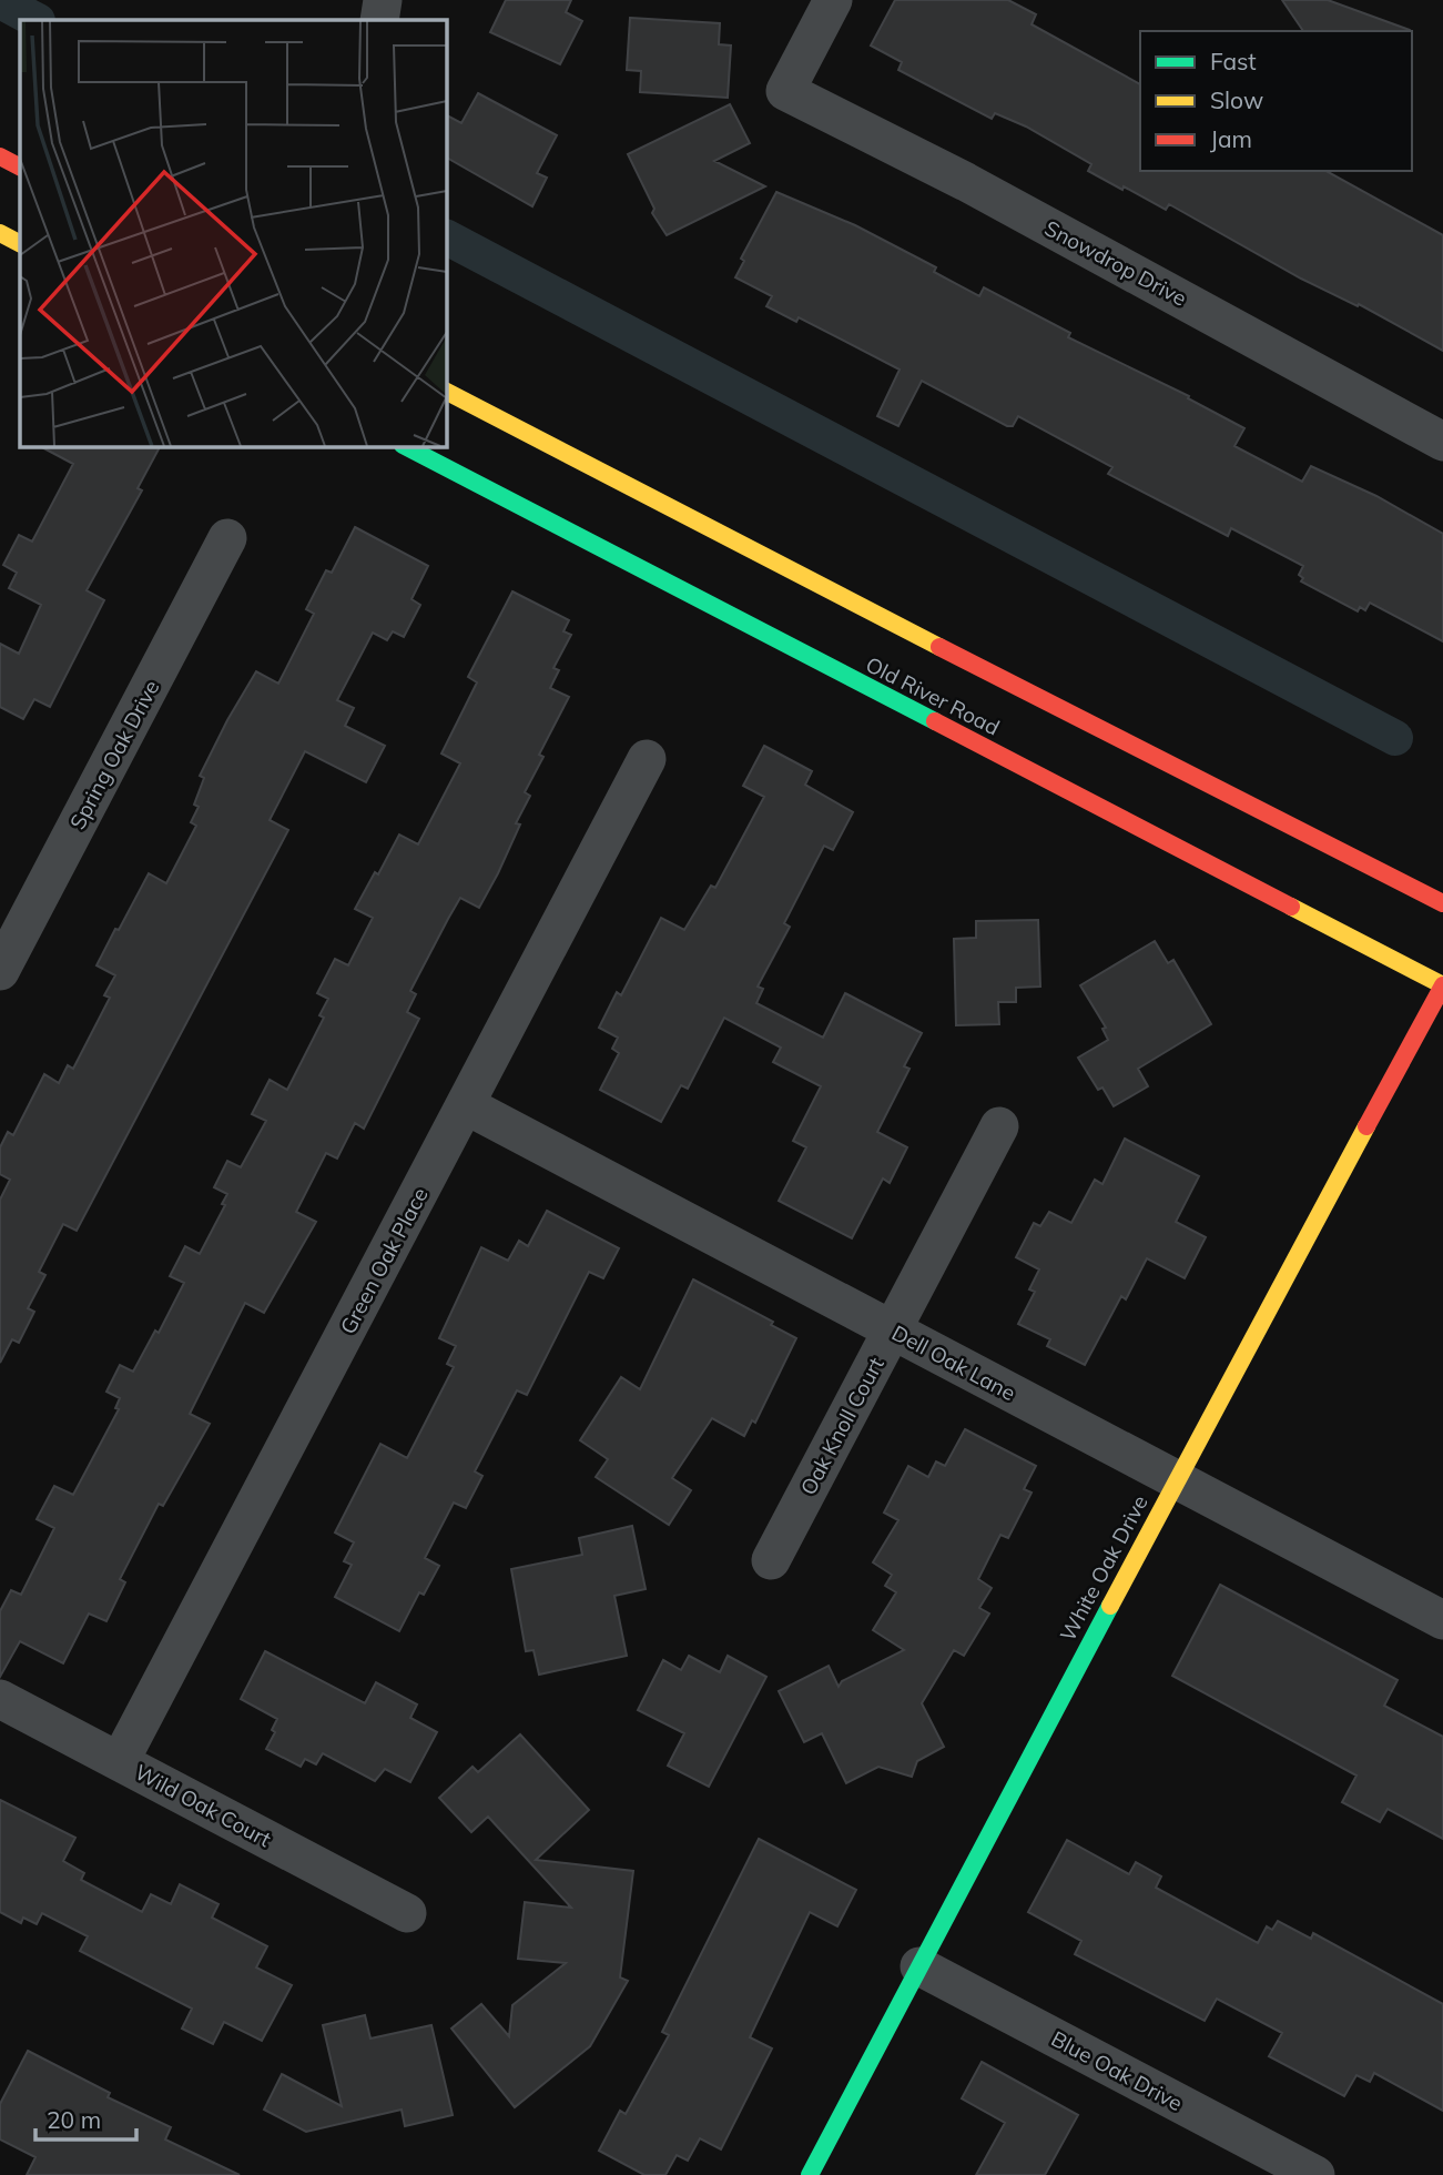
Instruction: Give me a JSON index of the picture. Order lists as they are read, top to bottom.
{
  "streets": {
    "main road": ["Old River Road", "White Oak Drive"],
    "street": [
      "Snowdrop Drive",
      "Spring Oak Drive",
      "Green Oak Place",
      "Dell Oak Lane",
      "Oak Knoll Court",
      "Wild Oak Court",
      "Blue Oak Drive"
    ]
  },
  "crossings": [
    ["Old River Road", "White Oak Drive"],
    ["Green Oak Place", "Dell Oak Lane"],
    ["Green Oak Place", "Wild Oak Court"],
    ["Dell Oak Lane", "Oak Knoll Court"],
    ["Dell Oak Lane", "White Oak Drive"],
    ["White Oak Drive", "Blue Oak Drive"]
  ],
  "legend": ["Fast", "Slow", "Jam"],
  "scale_bar": "20 m"
}
